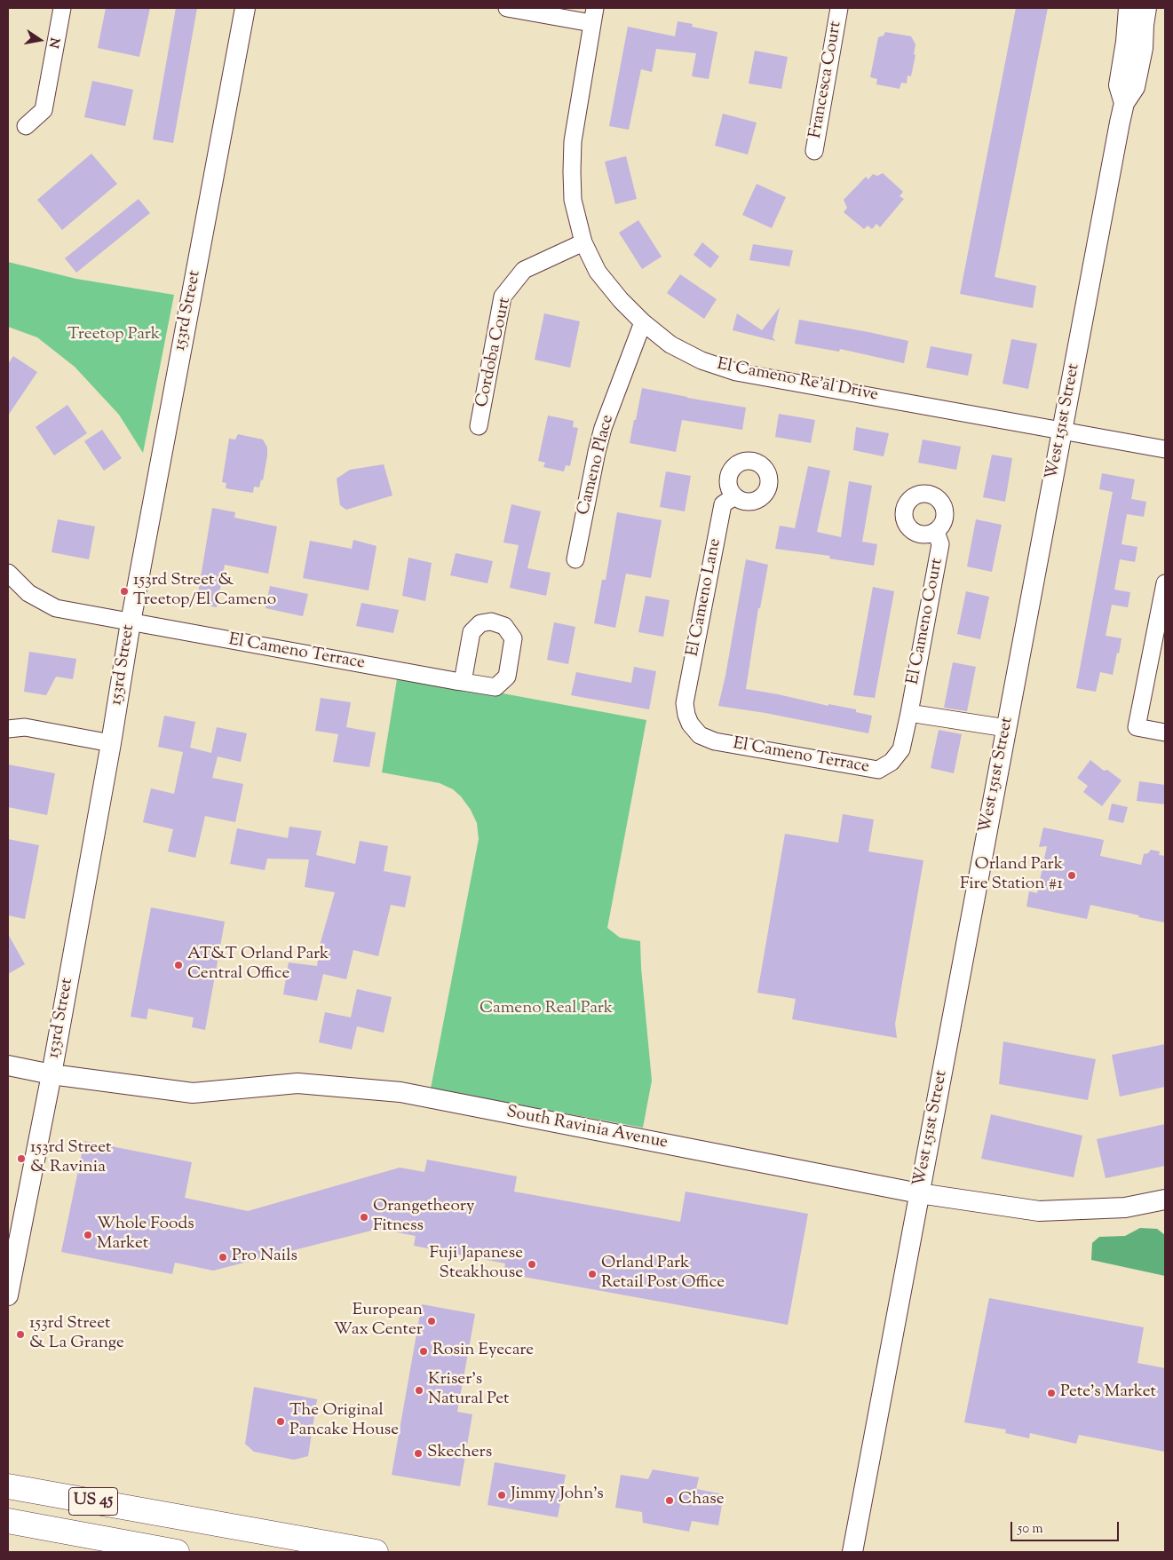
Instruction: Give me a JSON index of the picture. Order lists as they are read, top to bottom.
{
  "streets": {
    "highway": ["US 45"],
    "street": [
      "Francesca Court",
      "153rd Street",
      "Cordoba Court",
      "El Cameno Re'al Drive",
      "West 151st Street",
      "Cameno Place",
      "El Cameno Lane",
      "El Cameno Court",
      "El Cameno Terrace",
      "South Ravinia Avenue"
    ]
  },
  "crossings": [
    ["153rd Street", "El Cameno Terrace"],
    ["153rd Street", "South Ravinia Avenue"],
    ["Cordoba Court", "El Cameno Re'al Drive"],
    ["El Cameno Re'al Drive", "West 151st Street"],
    ["El Cameno Re'al Drive", "Cameno Place"],
    ["West 151st Street", "South Ravinia Avenue"],
    ["El Cameno Lane", "El Cameno Terrace"],
    ["El Cameno Court", "El Cameno Terrace"]
  ],
  "parks": ["Treetop Park", "Cameno Real Park"],
  "places": [
    "153rd Street & Treetop/El Cameno",
    "Orland Park Fire Station #1",
    "AT&T Orland Park Central Office",
    "153rd Street & Ravinia",
    "Orangetheory Fitness",
    "Whole Foods Market",
    "Pro Nails",
    "Fuji Japanese Steakhouse",
    "Orland Park Retail Post Office",
    "European Wax Center",
    "153rd Street & La Grange",
    "Rosin Eyecare",
    "Kriser's Natural Pet",
    "Pete's Market",
    "The Original Pancake House",
    "Skechers",
    "Jimmy John's",
    "Chase"
  ],
  "scale_bar": "50 m",
  "north": "right"
}
